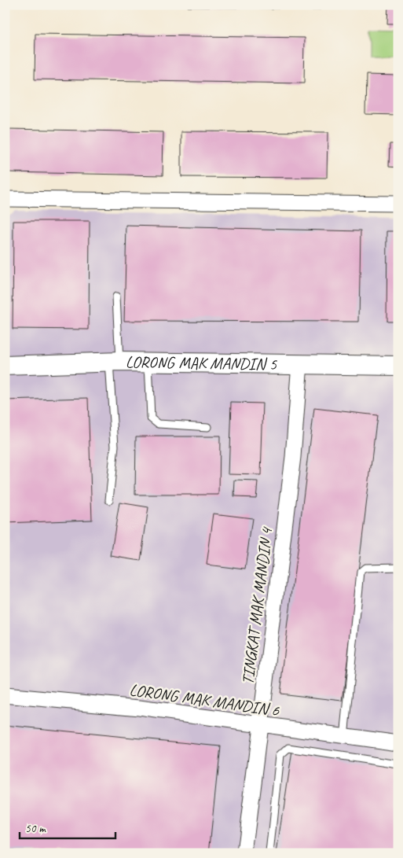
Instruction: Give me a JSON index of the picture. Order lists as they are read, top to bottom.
{
  "streets": {
    "street": ["LORONG MAK MANDIN 5", "TINGKAT MAK MANDIN 4", "LORONG MAK MANDIN 6"]
  },
  "crossings": [
    ["LORONG MAK MANDIN 5", "TINGKAT MAK MANDIN 4"],
    ["TINGKAT MAK MANDIN 4", "LORONG MAK MANDIN 6"]
  ],
  "scale_bar": "50 m"
}
